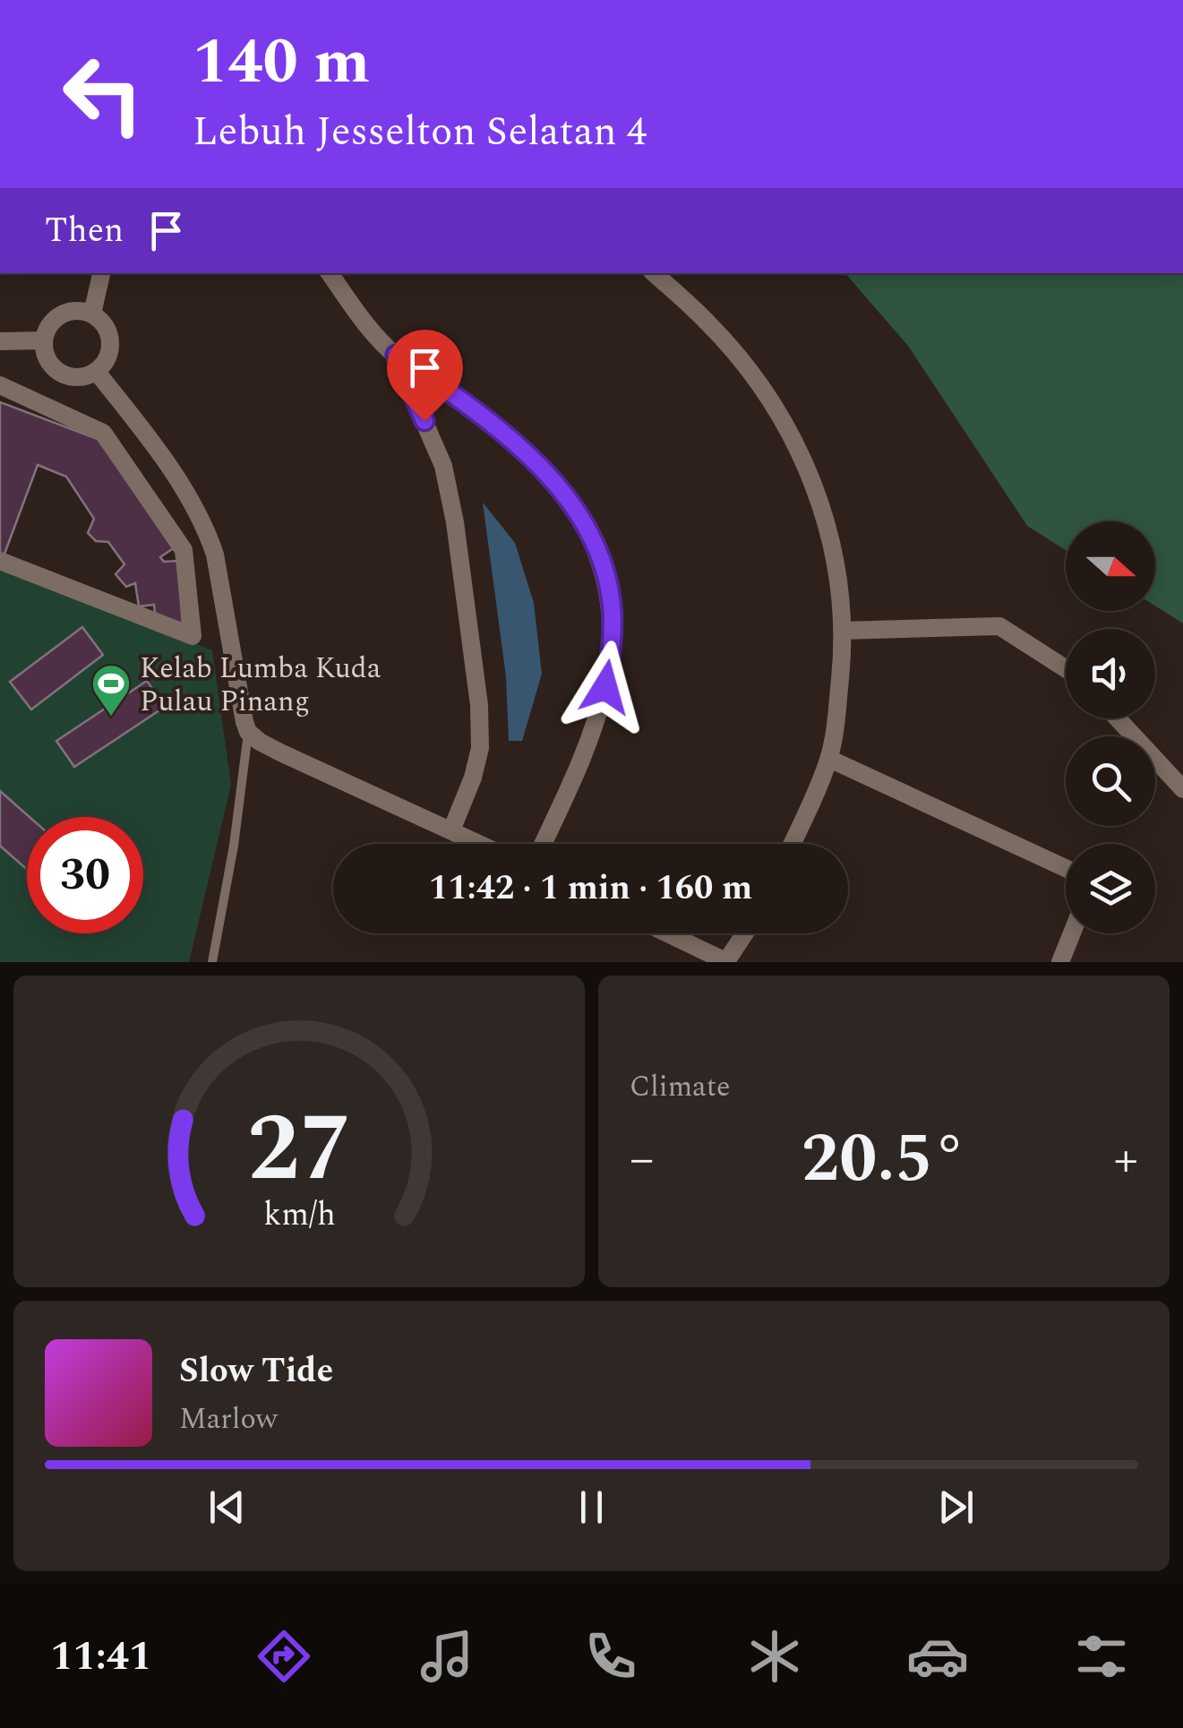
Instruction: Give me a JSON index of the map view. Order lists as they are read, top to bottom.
{
  "places": {
    "sports": ["Kelab Lumba Kuda Pulau Pinang"]
  },
  "north": "right",
  "page": {
    "turn": ["140 m", "Lebuh Jesselton Selatan 4"],
    "then": "Then",
    "limit": "30",
    "trip": "11:42 · 1 min · 160 m",
    "tile": "Climate",
    "heat": ["−", "20.5°", "+"],
    "song": ["Slow Tide", "Marlow"],
    "tabs": "11:41",
    "gauge": ["27", "km/h"]
  }
}
